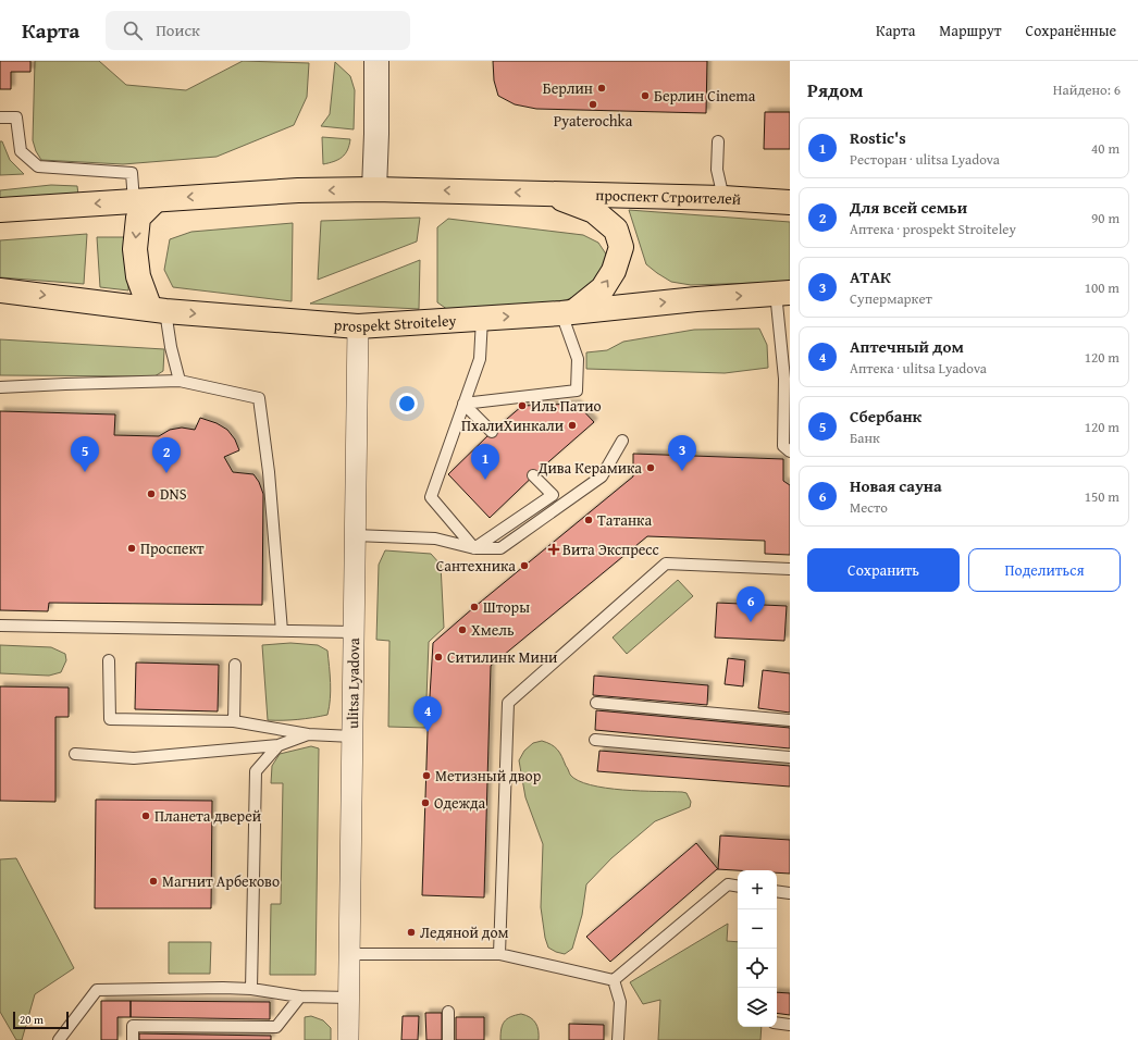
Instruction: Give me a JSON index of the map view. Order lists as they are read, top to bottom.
{
  "streets": {
    "main road": ["проспект Строителей", "prospekt Stroiteley"],
    "street": ["ulitsa Lyadova"]
  },
  "crossings": [
    ["prospekt Stroiteley", "ulitsa Lyadova"]
  ],
  "places": {
    "other": [
      "Берлин",
      "Берлин Cinema",
      "Pyaterochka",
      "Иль Патио",
      "ПхалиХинкали",
      "Дива Керамика",
      "DNS",
      "Татанка",
      "Проспект",
      "Сантехника",
      "Шторы",
      "Хмель",
      "Ситилинк Мини",
      "Метизный двор",
      "Одежда",
      "Планета дверей",
      "Магнит Арбеково",
      "Ледяной дом"
    ],
    "health": ["Вита Экспресс"]
  },
  "scale_bar": "20 m",
  "page": {
    "header": "Карта",
    "search": "Поиск",
    "nav": ["Карта", "Маршрут", "Сохранённые"],
    "heading": ["Рядом", "Найдено: 6"],
    "list": [
      {
        "mark": "1",
        "name": "Rostic's",
        "note": "Ресторан · ulitsa Lyadova",
        "value": "40 m"
      },
      {
        "mark": "2",
        "name": "Для всей семьи",
        "note": "Аптека · prospekt Stroiteley",
        "value": "90 m"
      },
      {
        "mark": "3",
        "name": "АТАК",
        "note": "Супермаркет",
        "value": "100 m"
      },
      {
        "mark": "4",
        "name": "Аптечный дом",
        "note": "Аптека · ulitsa Lyadova",
        "value": "120 m"
      },
      {
        "mark": "5",
        "name": "Сбербанк",
        "note": "Банк",
        "value": "120 m"
      },
      {
        "mark": "6",
        "name": "Новая сауна",
        "note": "Место",
        "value": "150 m"
      }
    ],
    "pins": [
      "3",
      "5",
      "2",
      "1",
      "6",
      "4"
    ],
    "buttons": ["Сохранить", "Поделиться"],
    "map_buttons": ["+", "−"],
    "scale": "20 m"
  }
}
